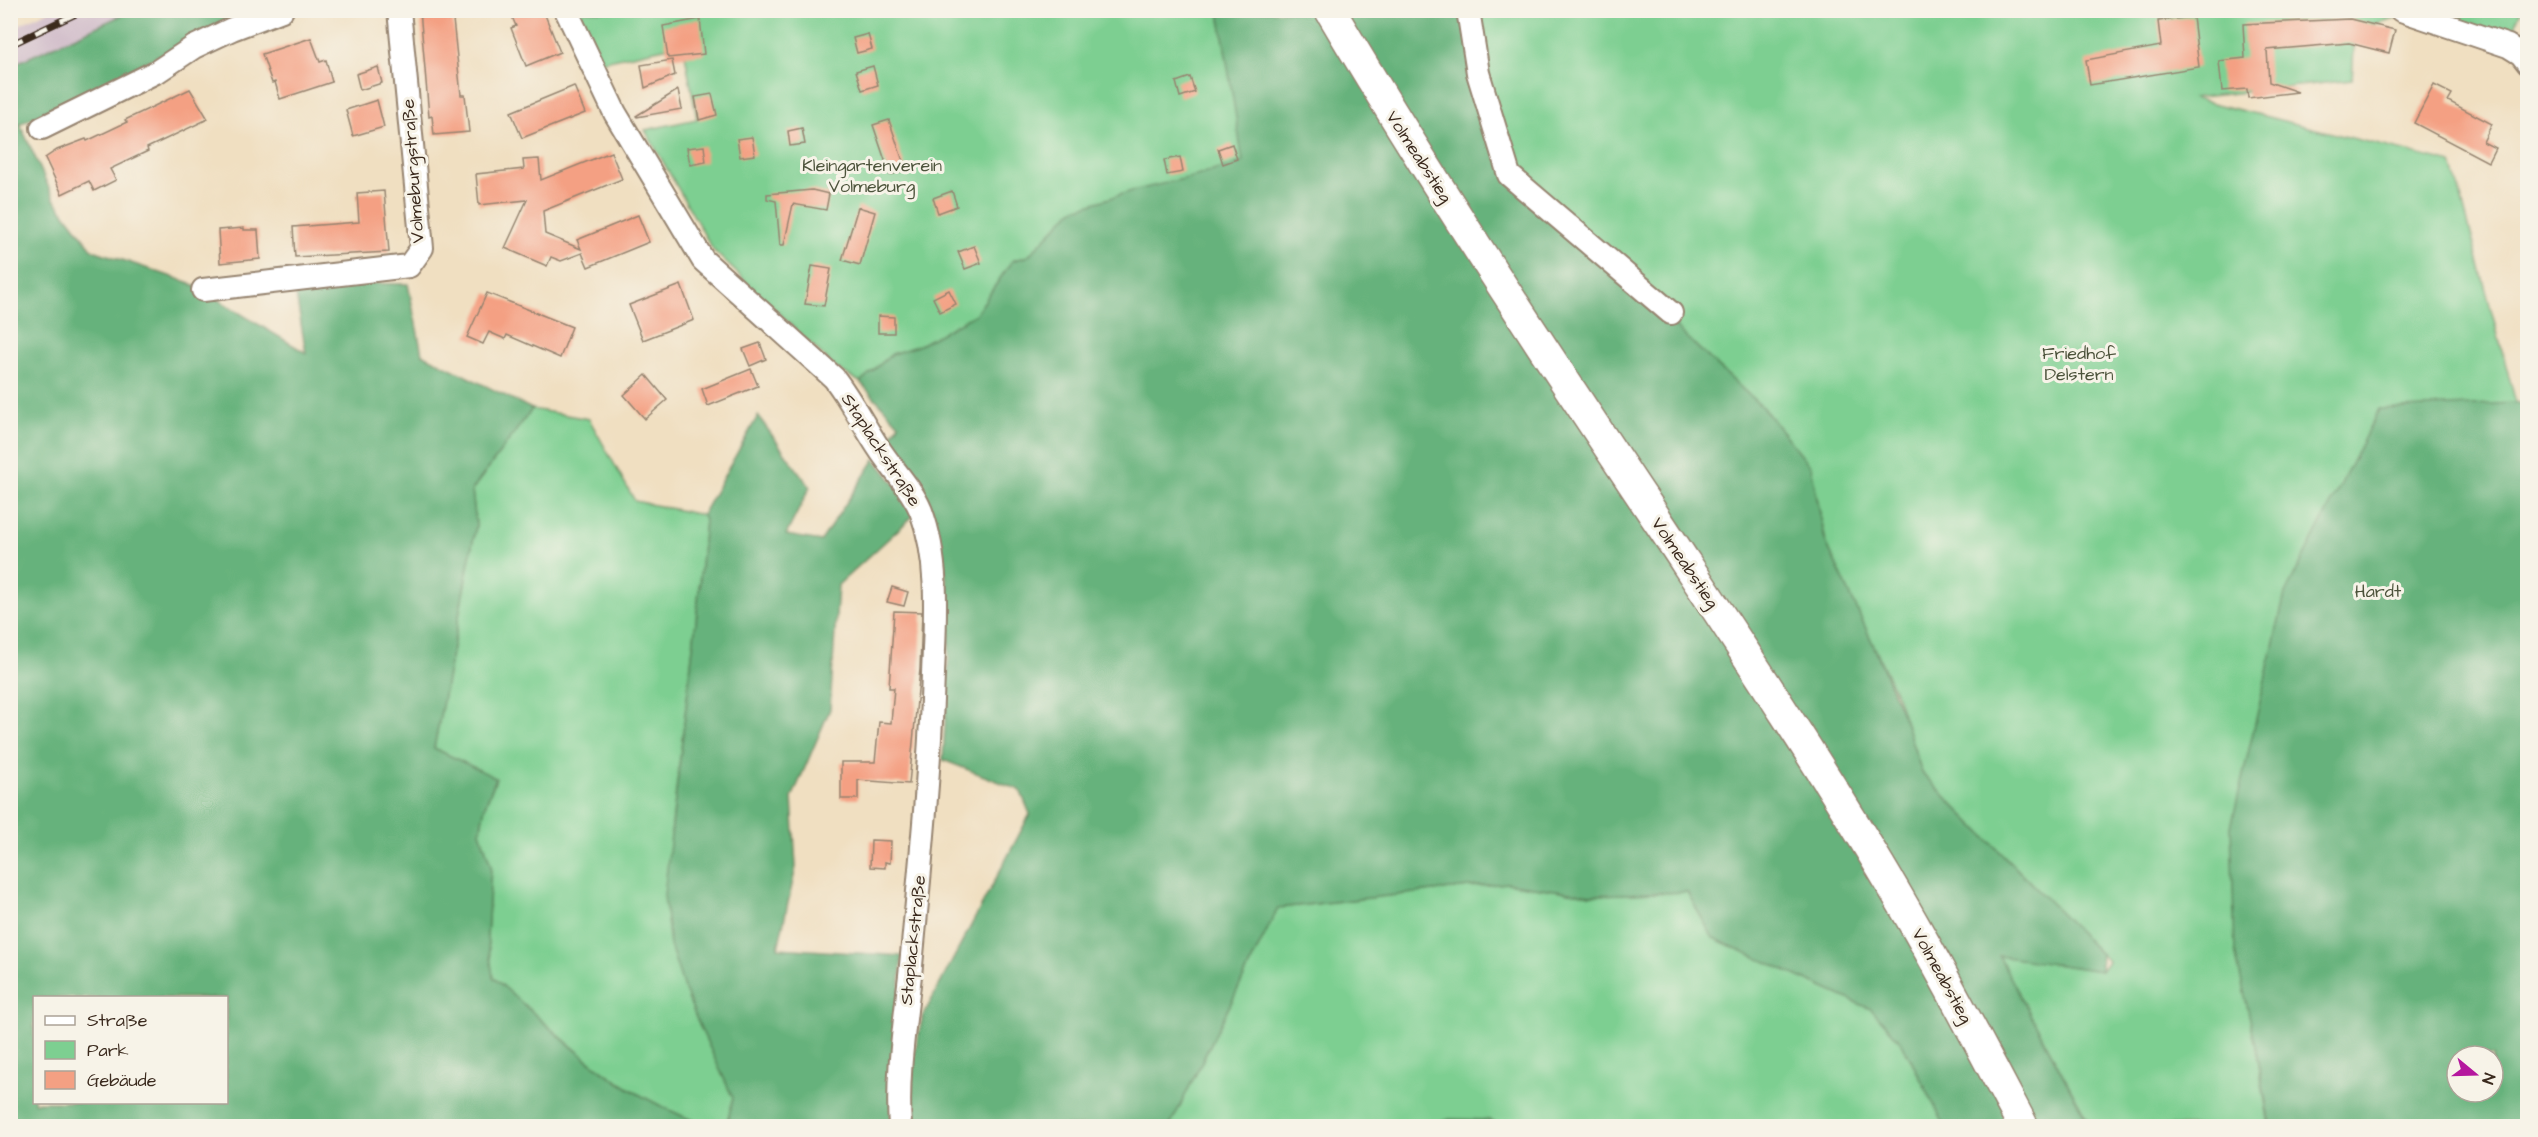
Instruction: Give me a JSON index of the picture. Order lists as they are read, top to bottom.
{
  "streets": {
    "main road": ["Volmeabstieg"],
    "street": ["Volmeburgstraße", "Staplackstraße"]
  },
  "parks": ["Kleingartenverein Volmeburg", "Friedhof Delstern", "Hardt"],
  "legend": ["Straße", "Park", "Gebäude"],
  "north": "right"
}
